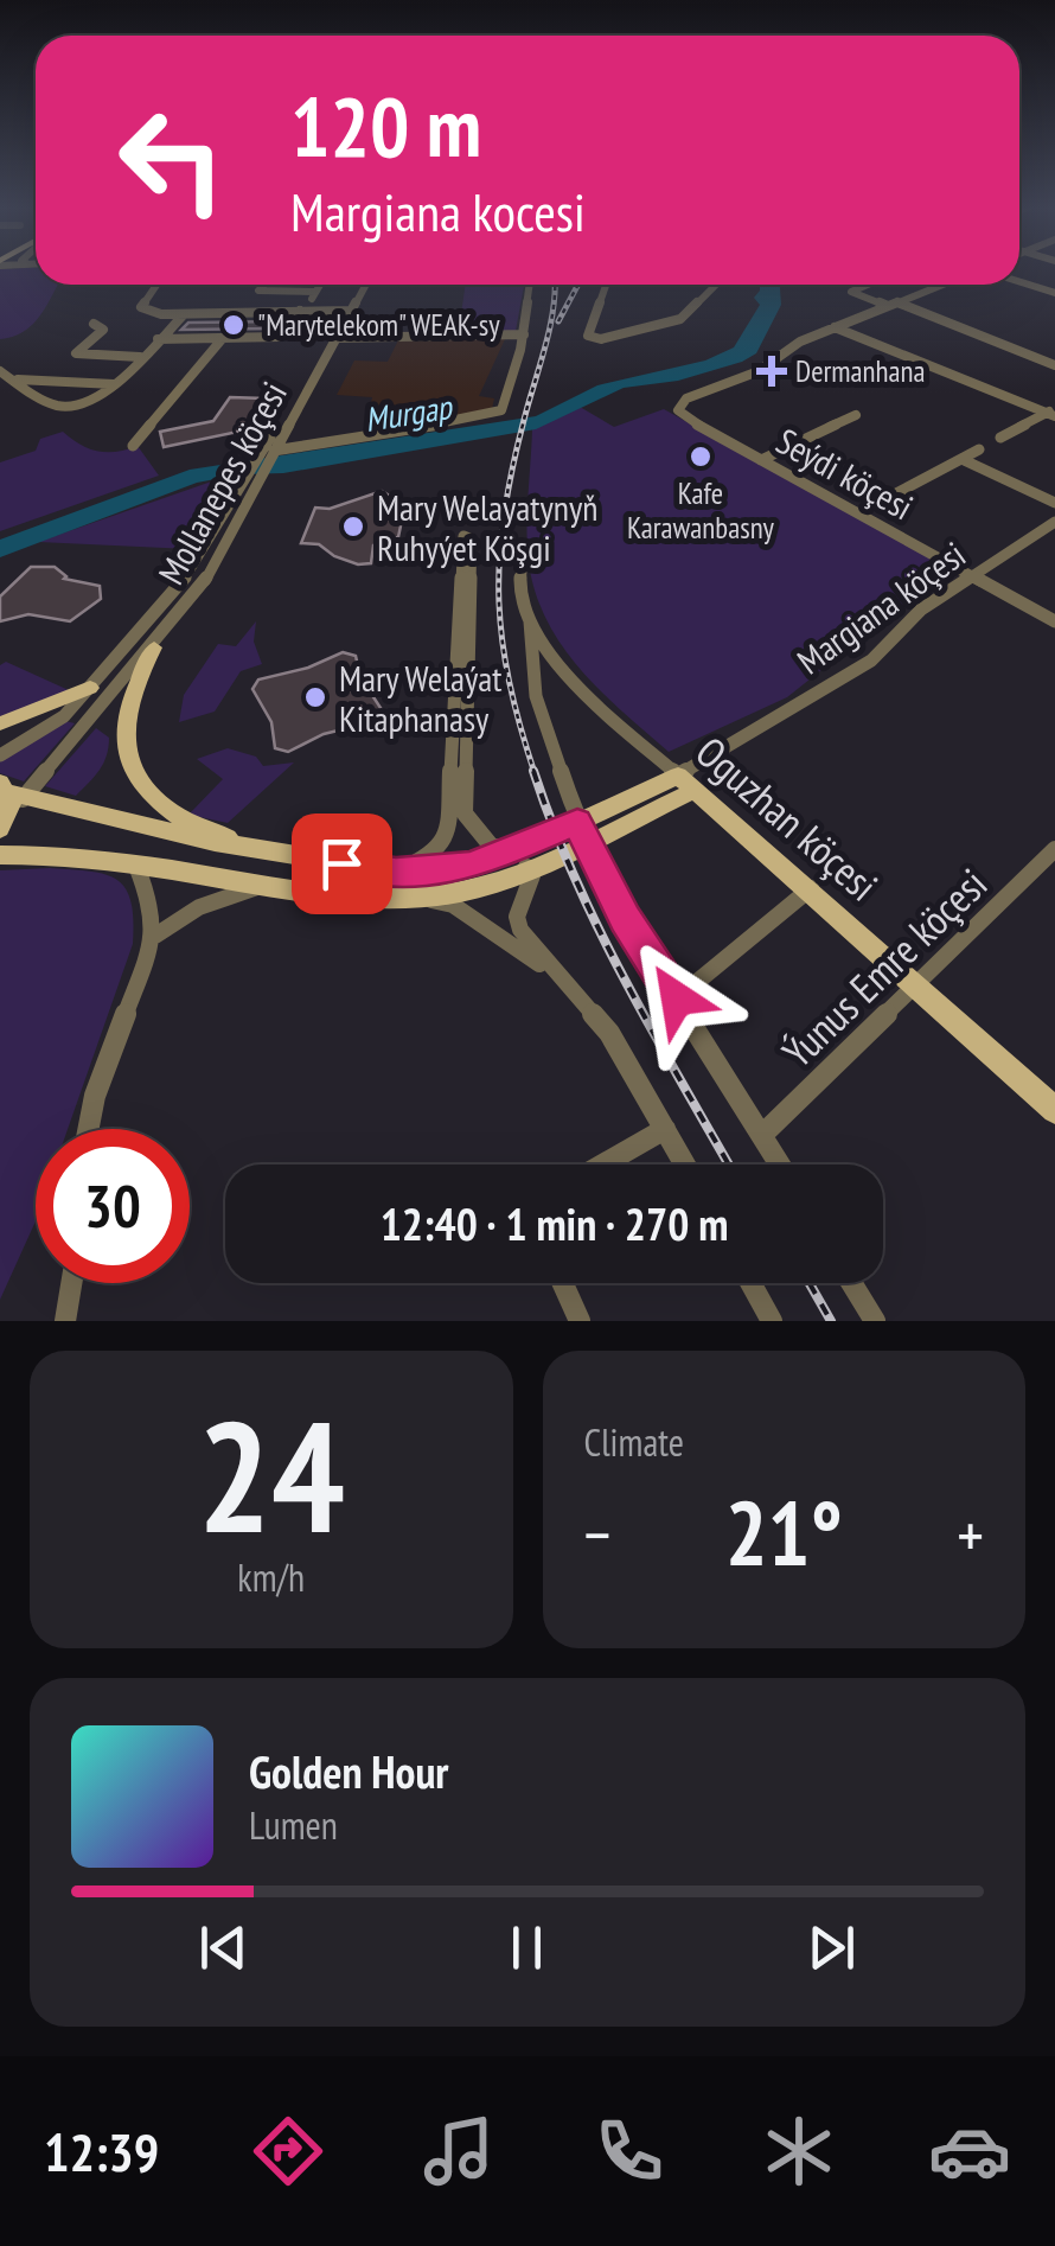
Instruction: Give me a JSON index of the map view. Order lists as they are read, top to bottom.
{
  "streets": {
    "main road": ["Oguzhan köçesi"],
    "street": [
      "Seýdi köçesi",
      "Mollanepes köçesi",
      "Margiana köçesi",
      "Ýunus Emre köçesi"
    ]
  },
  "crossings": [
    ["Seýdi köçesi", "Margiana köçesi"],
    ["Margiana köçesi", "Oguzhan köçesi"],
    ["Oguzhan köçesi", "Ýunus Emre köçesi"]
  ],
  "water": ["Murgap"],
  "places": {
    "other": [
      "\"Marytelekom\" WEAK-sy",
      "Kafe Karawanbasny",
      "Mary Welayatynyň Ruhyýet Köşgi",
      "Mary Welaýat Kitaphanasy"
    ],
    "health": ["Dermanhana"]
  },
  "page": {
    "turn": ["120 m", "Margiana kocesi"],
    "limit": "30",
    "trip": "12:40 · 1 min · 270 m",
    "tile": [
      ["24", "km/h"],
      "Climate"
    ],
    "heat": ["−", "21°", "+"],
    "song": ["Golden Hour", "Lumen"],
    "tabs": "12:39"
  }
}
